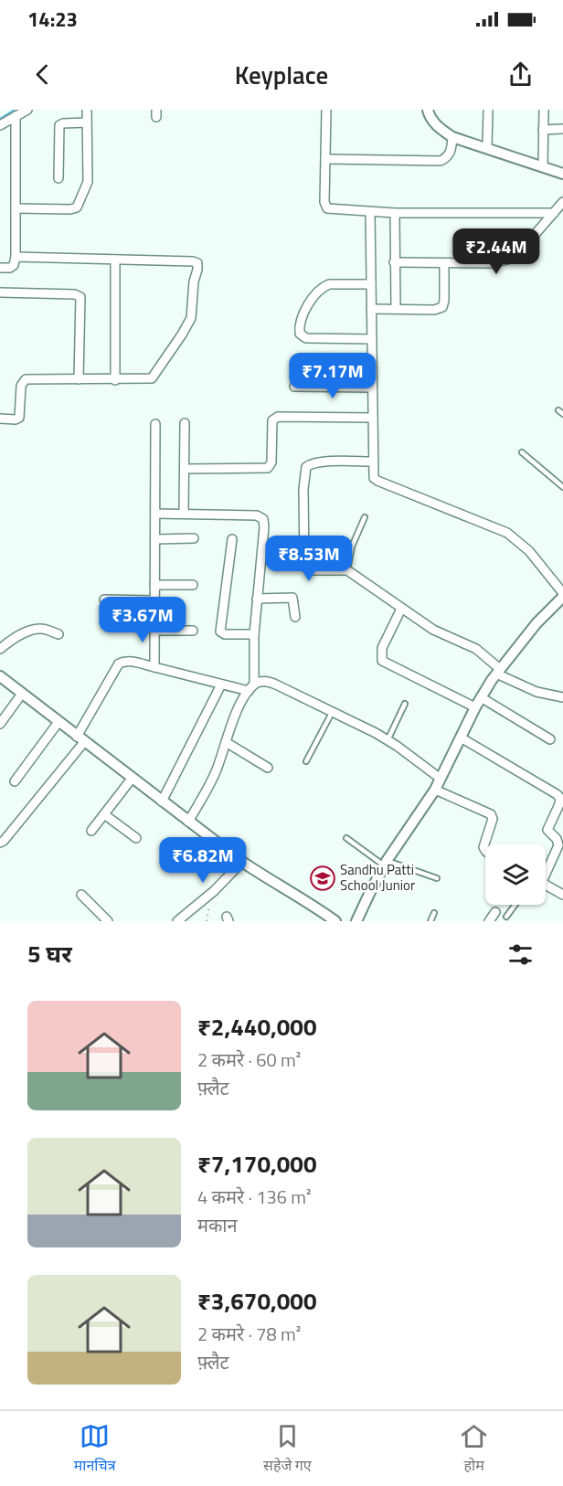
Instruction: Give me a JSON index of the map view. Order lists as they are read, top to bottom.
{
  "places": {
    "school or university": ["Sandhu Patti School Junior"]
  },
  "page": {
    "status": "14:23",
    "header": "Keyplace",
    "price": [
      "₹2.44M",
      "₹7.17M",
      "₹8.53M",
      "₹3.67M",
      "₹6.82M"
    ],
    "heading": "5 घर",
    "list": [
      {
        "name": "₹2,440,000",
        "note": "2 कमरे · 60 m² · फ़्लैट"
      },
      {
        "name": "₹7,170,000",
        "note": "4 कमरे · 136 m² · मकान"
      },
      {
        "name": "₹3,670,000",
        "note": "2 कमरे · 78 m² · फ़्लैट"
      }
    ],
    "tabs": ["मानचित्र", "सहेजे गए", "होम"]
  }
}
